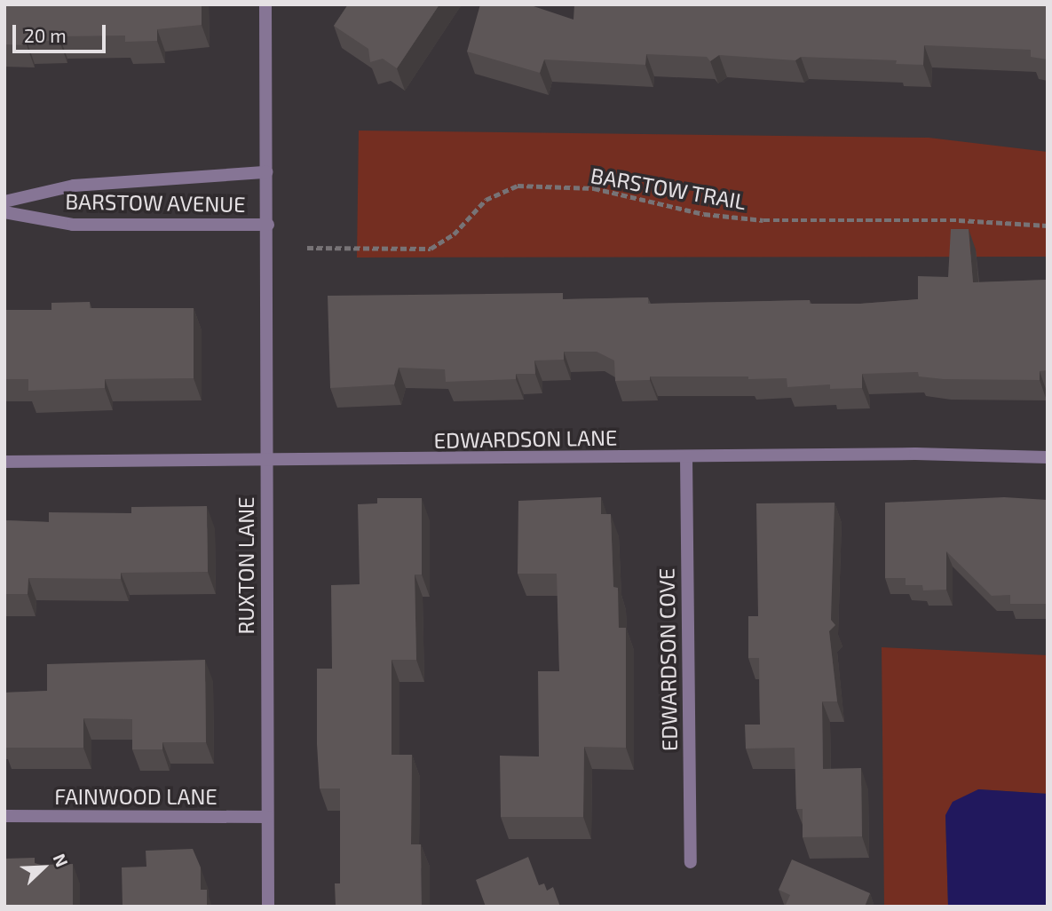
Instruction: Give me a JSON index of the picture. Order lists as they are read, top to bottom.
{
  "streets": {
    "street": [
      "BARSTOW AVENUE",
      "EDWARDSON LANE",
      "RUXTON LANE",
      "EDWARDSON COVE",
      "FAINWOOD LANE"
    ],
    "path": ["BARSTOW TRAIL"]
  },
  "crossings": [
    ["BARSTOW AVENUE", "RUXTON LANE"],
    ["EDWARDSON LANE", "RUXTON LANE"],
    ["EDWARDSON LANE", "EDWARDSON COVE"],
    ["RUXTON LANE", "FAINWOOD LANE"]
  ],
  "scale_bar": "20 m",
  "north": "top right"
}
